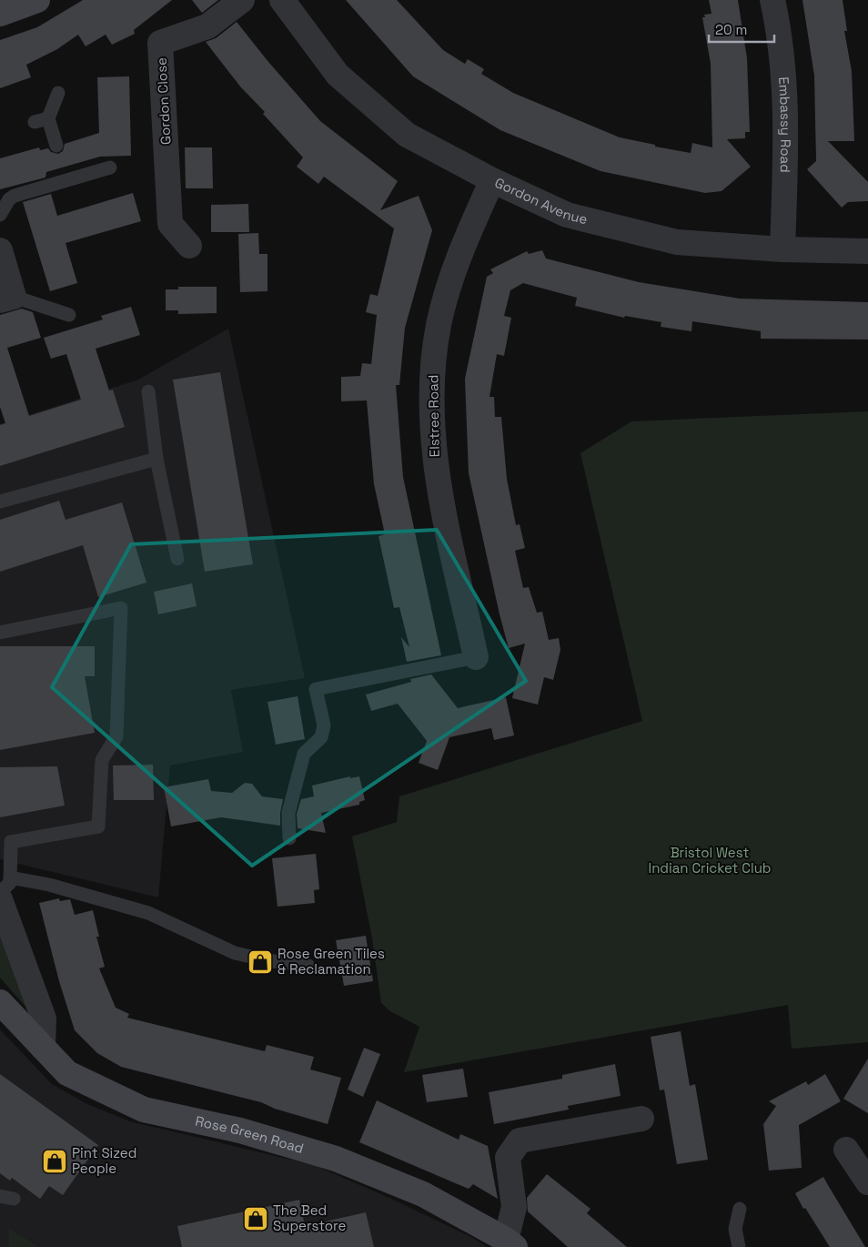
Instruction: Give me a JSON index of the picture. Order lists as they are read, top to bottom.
{
  "streets": {
    "street": [
      "Gordon Close",
      "Embassy Road",
      "Gordon Avenue",
      "Elstree Road",
      "Rose Green Road"
    ]
  },
  "crossings": [
    ["Embassy Road", "Gordon Avenue"],
    ["Gordon Avenue", "Elstree Road"]
  ],
  "parks": ["Bristol West Indian Cricket Club"],
  "places": {
    "shop": ["Rose Green Tiles & Reclamation", "Pint Sized People", "The Bed Superstore"]
  },
  "scale_bar": "20 m"
}
